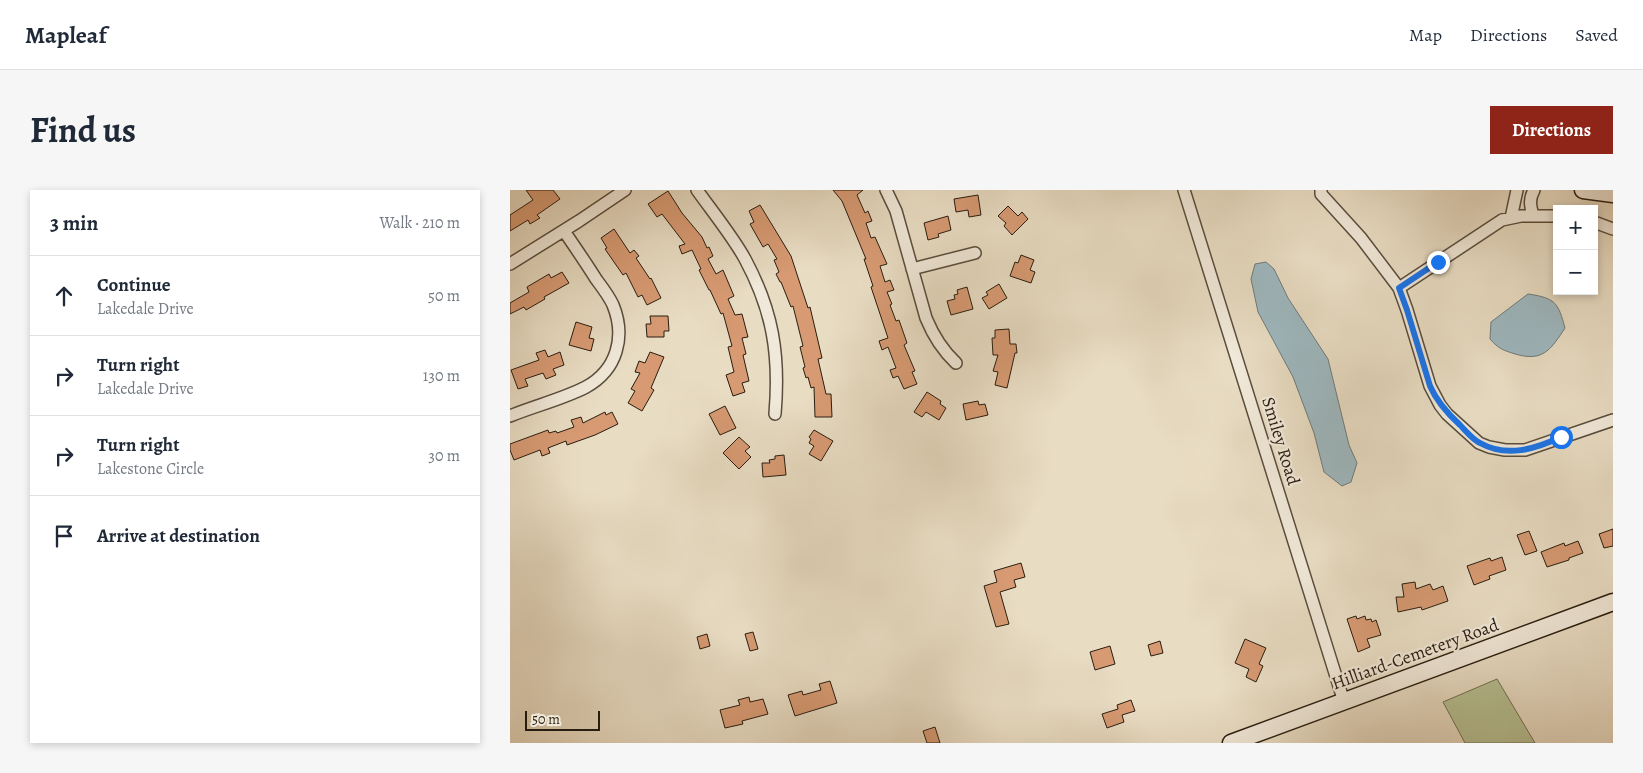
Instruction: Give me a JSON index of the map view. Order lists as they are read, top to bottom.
{
  "streets": {
    "main road": ["Hilliard-Cemetery Road"],
    "street": ["Smiley Road"]
  },
  "crossings": [
    ["Smiley Road", "Hilliard-Cemetery Road"]
  ],
  "scale_bar": "50 m",
  "page": {
    "header": "Mapleaf",
    "nav": ["Map", "Directions", "Saved"],
    "title": "Find us",
    "buttons": "Directions",
    "heading": ["3 min", "Walk · 210 m"],
    "map_buttons": ["+", "−"],
    "list": [
      ["Continue", "Lakedale Drive", "50 m"],
      ["Turn right", "Lakedale Drive", "130 m"],
      ["Turn right", "Lakestone Circle", "30 m"],
      "Arrive at destination"
    ],
    "scale": "50 m"
  }
}
